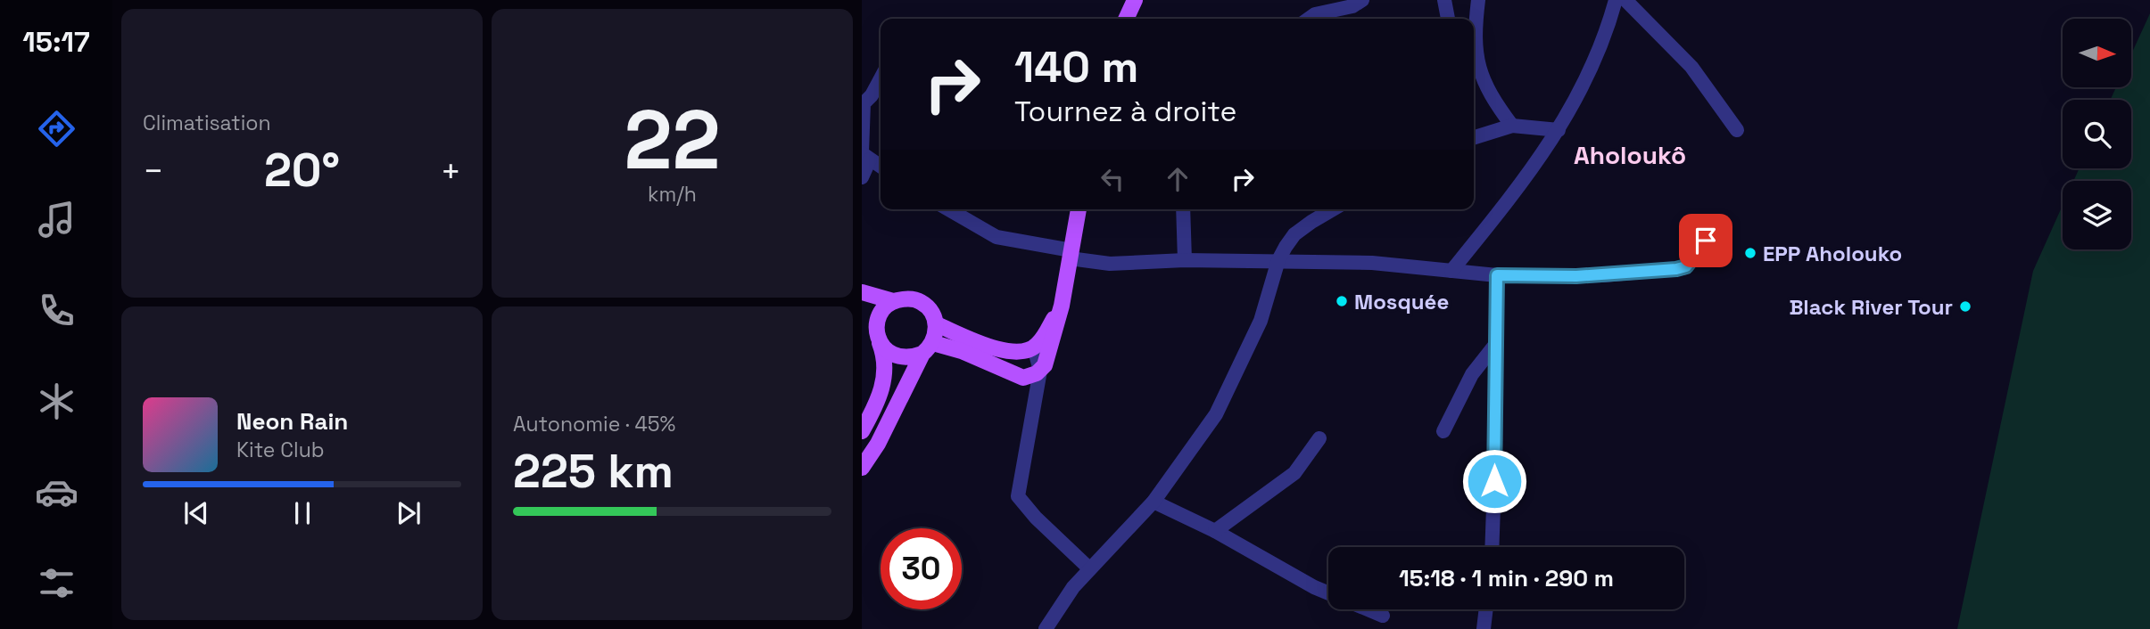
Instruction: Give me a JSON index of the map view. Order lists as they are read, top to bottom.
{
  "districts": ["Aholoukô"],
  "places": ["EPP Aholouko", "Mosquée", "Black River Tour"],
  "north": "right",
  "page": {
    "tabs": "15:17",
    "tile": [
      "Climatisation",
      ["22", "km/h"],
      ["Autonomie · 45%", "225 km"]
    ],
    "turn": ["140 m", "Tournez à droite"],
    "heat": ["−", "20°", "+"],
    "song": ["Neon Rain", "Kite Club"],
    "limit": "30",
    "trip": "15:18 · 1 min · 290 m"
  }
}
